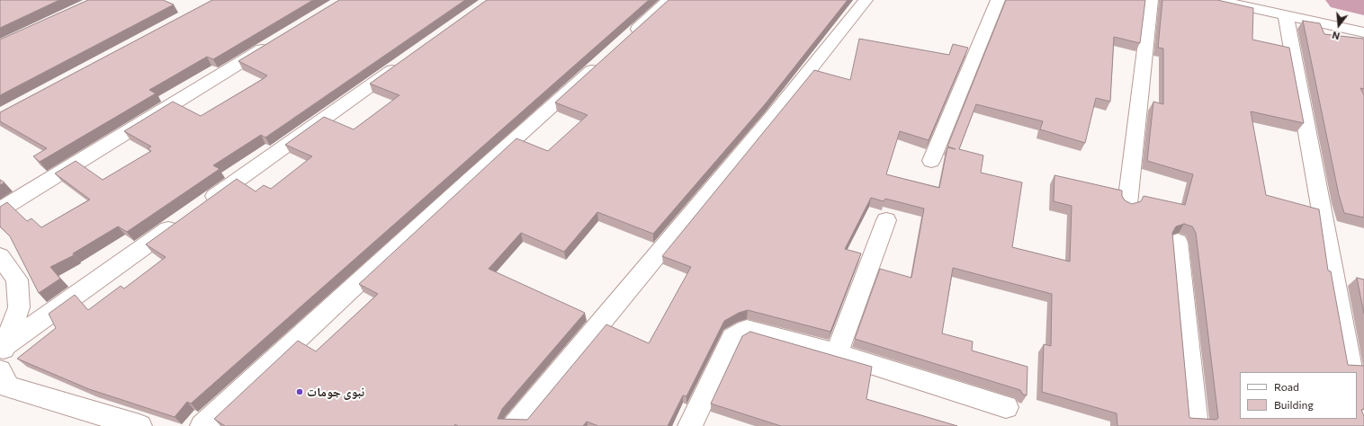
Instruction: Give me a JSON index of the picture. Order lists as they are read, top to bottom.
{
  "places": ["نبوی جومات"],
  "legend": ["Road", "Building"],
  "north": "bottom"
}
